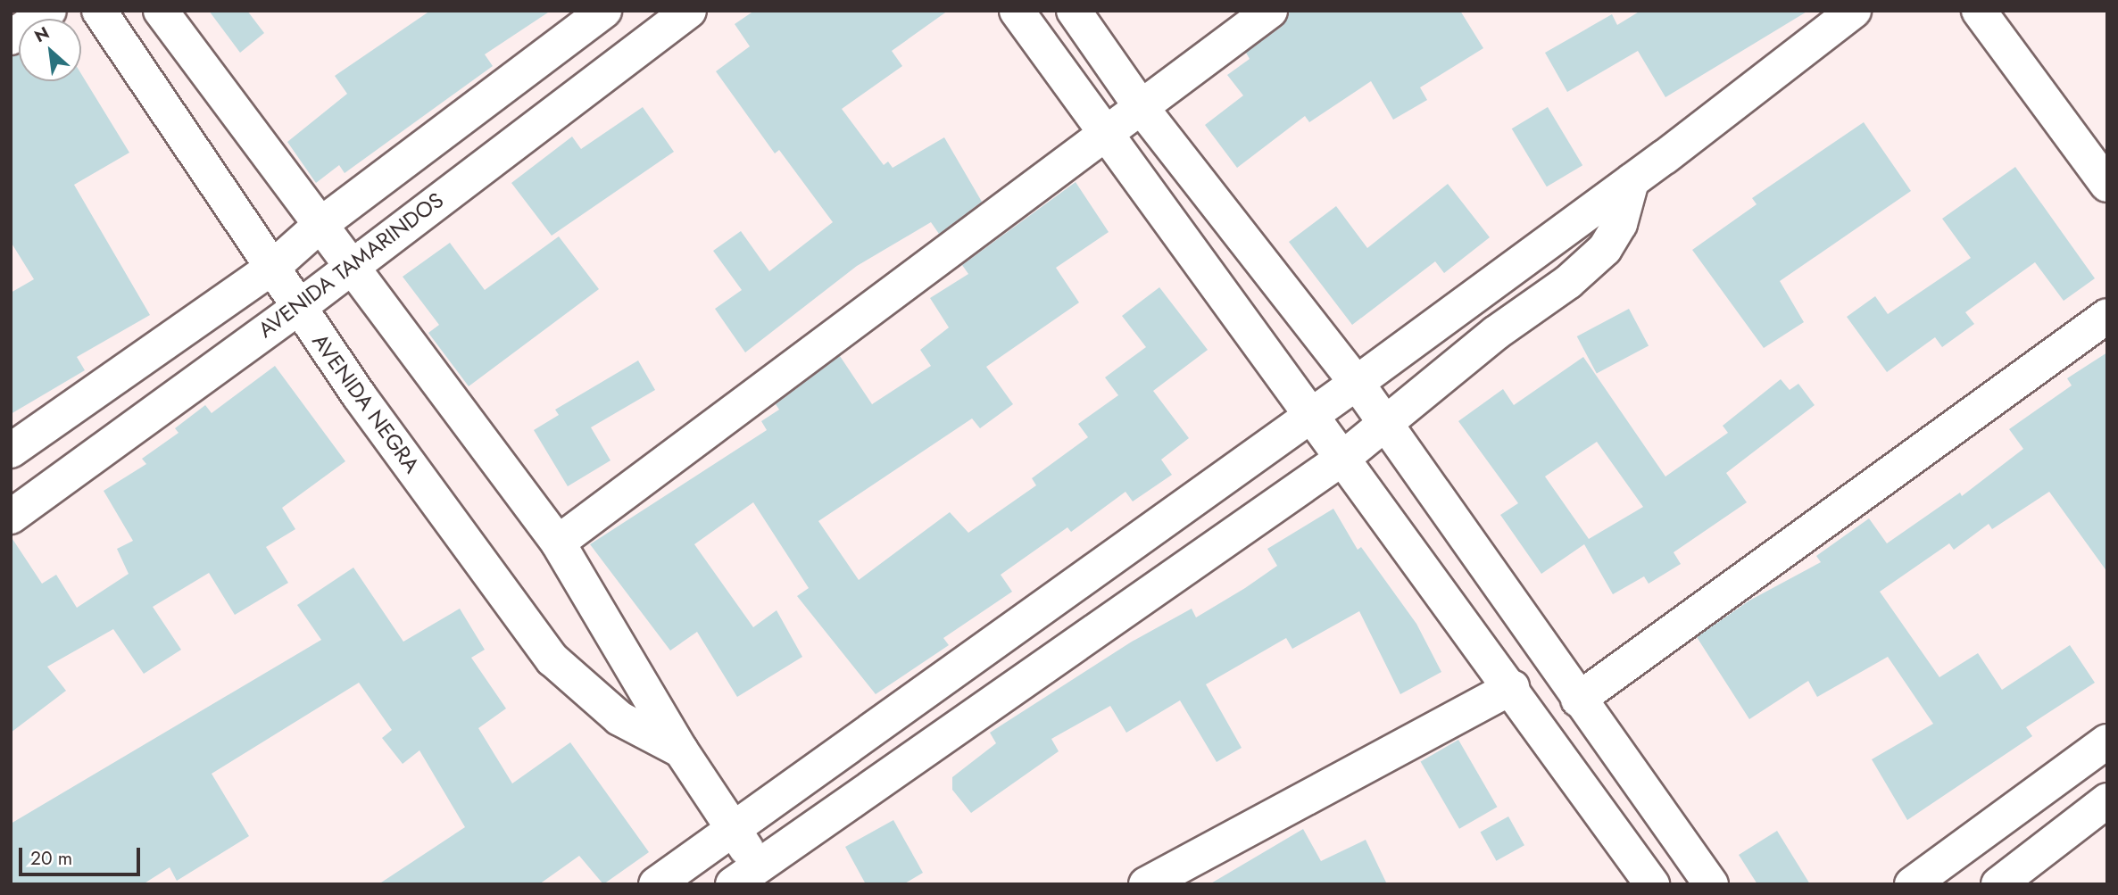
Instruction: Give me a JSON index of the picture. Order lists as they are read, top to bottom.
{
  "streets": {
    "street": ["AVENIDA TAMARINDOS", "AVENIDA NEGRA"]
  },
  "crossings": [
    ["AVENIDA TAMARINDOS", "AVENIDA NEGRA"]
  ],
  "scale_bar": "20 m",
  "north": "top left"
}
